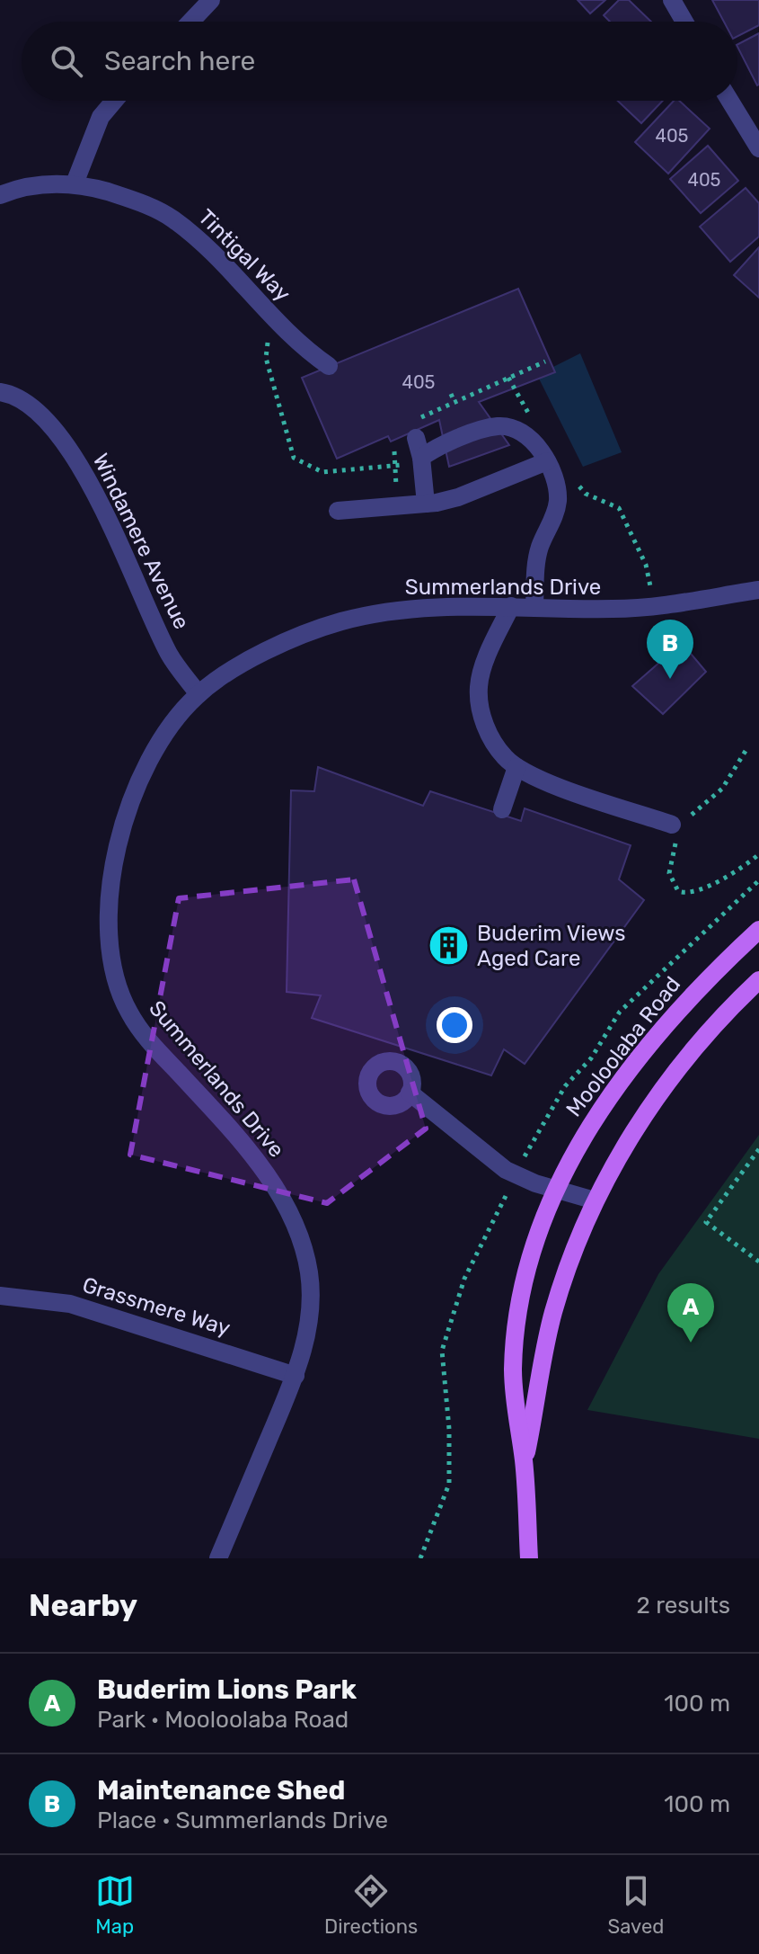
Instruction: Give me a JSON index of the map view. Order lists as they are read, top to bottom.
{
  "streets": {
    "main road": ["Mooloolaba Road"],
    "street": [
      "Tintigal Way",
      "Windamere Avenue",
      "Summerlands Drive",
      "Grassmere Way"
    ]
  },
  "crossings": [
    ["Windamere Avenue", "Summerlands Drive"],
    ["Summerlands Drive", "Grassmere Way"]
  ],
  "places": {
    "building": ["Buderim Views Aged Care"]
  },
  "house_numbers": ["405", "405", "405"],
  "page": {
    "search": "Search here",
    "pins": ["B", "A"],
    "heading": ["Nearby", "2 results"],
    "list": [
      {
        "mark": "A",
        "name": "Buderim Lions Park",
        "note": "Park · Mooloolaba Road",
        "value": "100 m"
      },
      {
        "mark": "B",
        "name": "Maintenance Shed",
        "note": "Place · Summerlands Drive",
        "value": "100 m"
      }
    ],
    "nav": ["Map", "Directions", "Saved"]
  }
}
